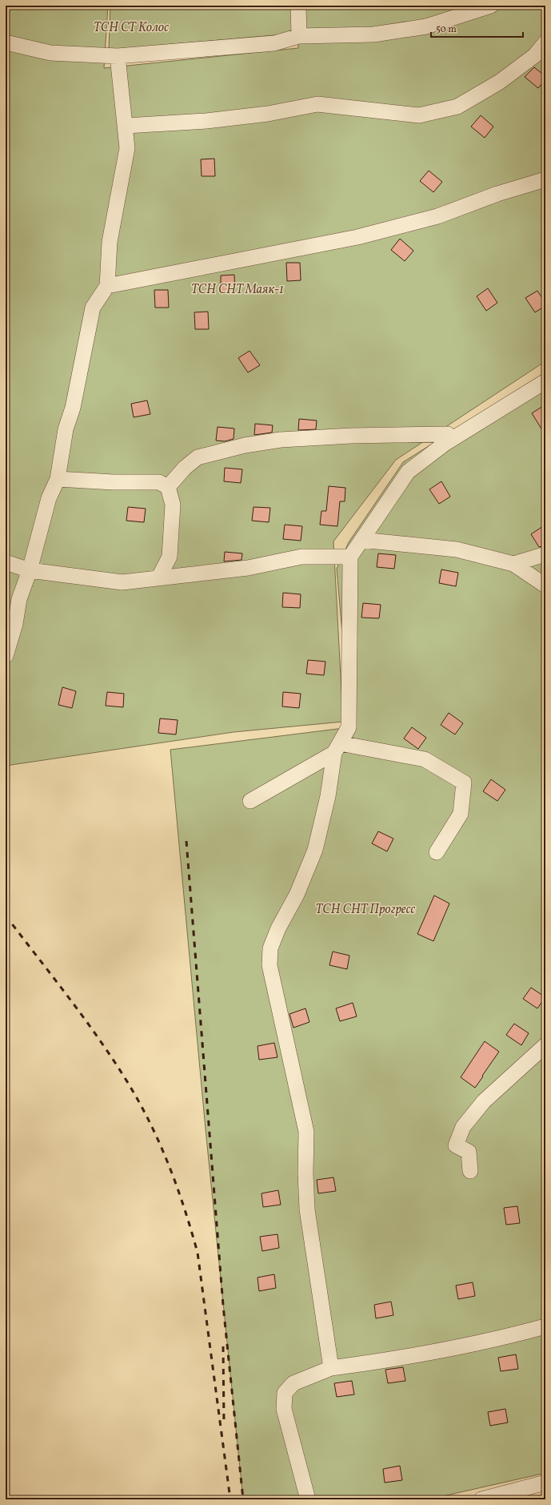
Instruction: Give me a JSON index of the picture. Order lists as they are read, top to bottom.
{
  "parks": ["ТСН СТ Колос", "ТСН СНТ Маяк-1", "ТСН СНТ Прогресс"],
  "scale_bar": "50 m"
}
